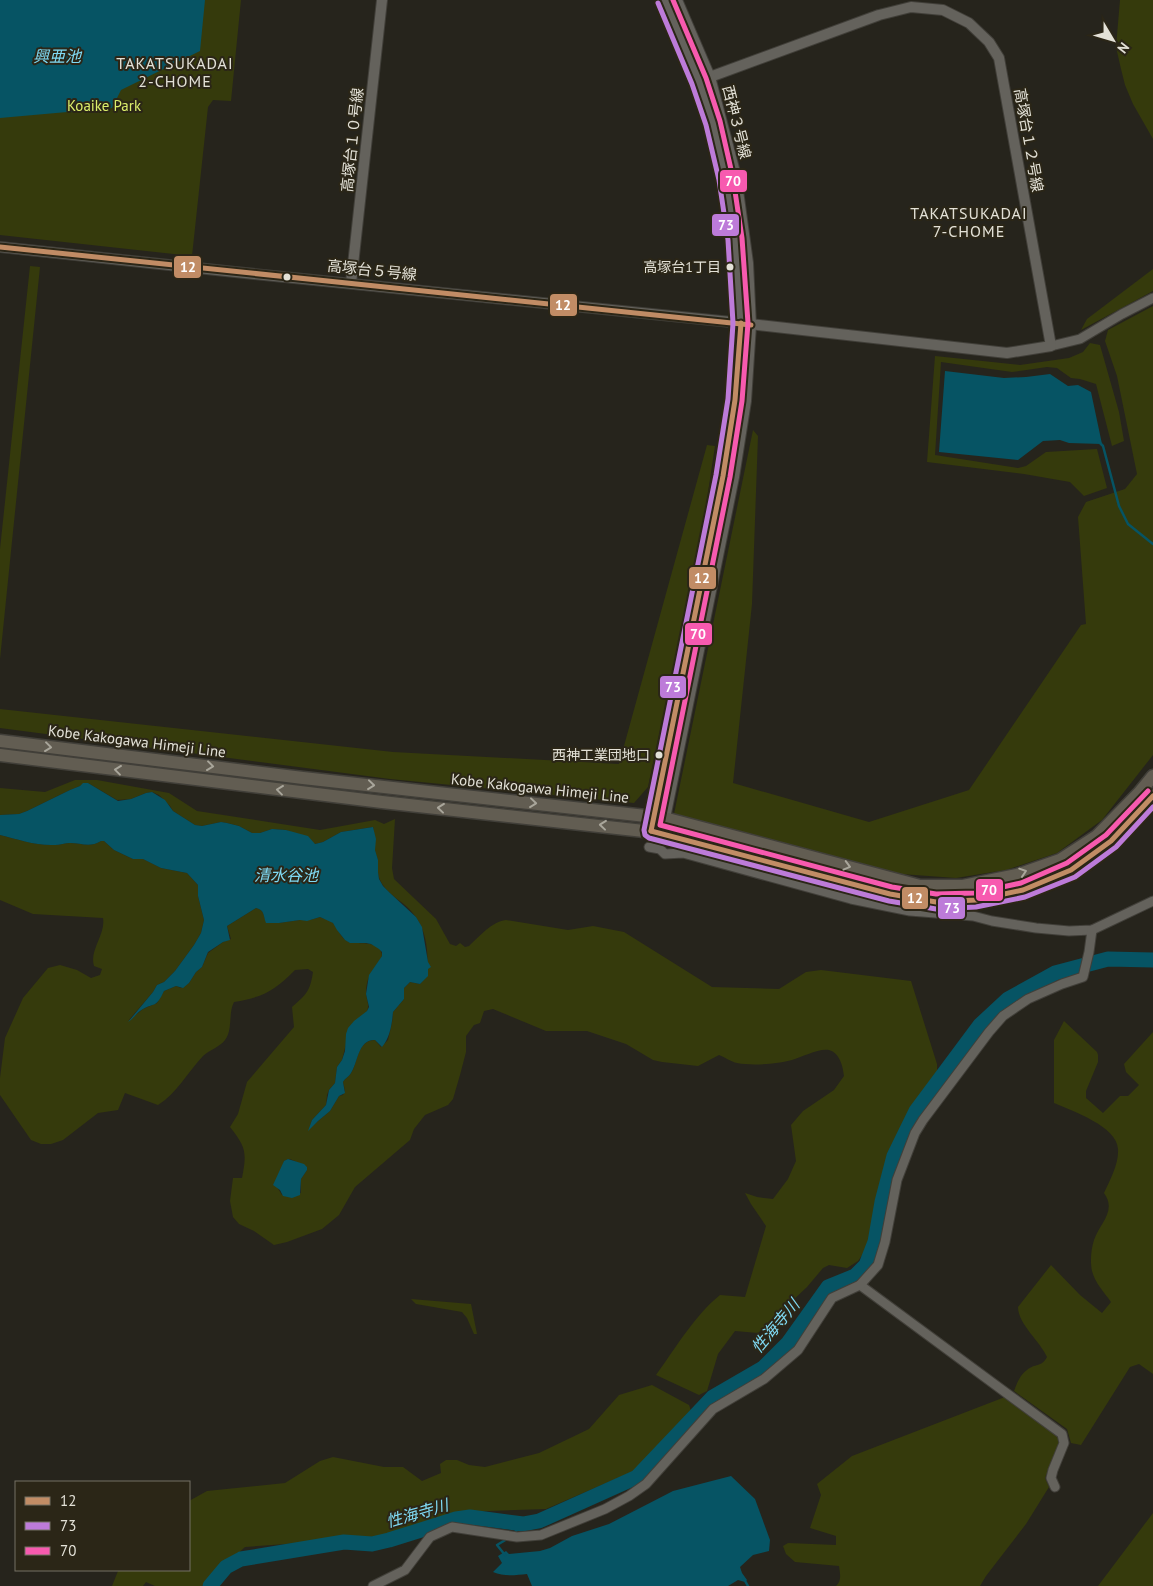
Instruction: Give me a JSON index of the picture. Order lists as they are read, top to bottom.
{
  "streets": {
    "main road": ["Kobe Kakogawa Himeji Line"],
    "street": [
      "西神３号線",
      "高塚台１０号線",
      "高塚台１２号線",
      "高塚台５号線"
    ]
  },
  "crossings": [
    ["西神３号線", "高塚台１２号線"],
    ["西神３号線", "高塚台５号線"],
    ["西神３号線", "Kobe Kakogawa Himeji Line"],
    ["高塚台１０号線", "高塚台５号線"]
  ],
  "districts": ["TAKATSUKADAI 2-CHOME", "TAKATSUKADAI 7-CHOME"],
  "water": ["興亜池", "清水谷池", "性海寺川"],
  "parks": ["Koaike Park"],
  "places": ["高塚台1丁目", "西神工業団地口"],
  "lines": ["transit line 70", "transit line 73", "transit line 12"],
  "legend": ["12", "73", "70"],
  "north": "bottom right"
}
